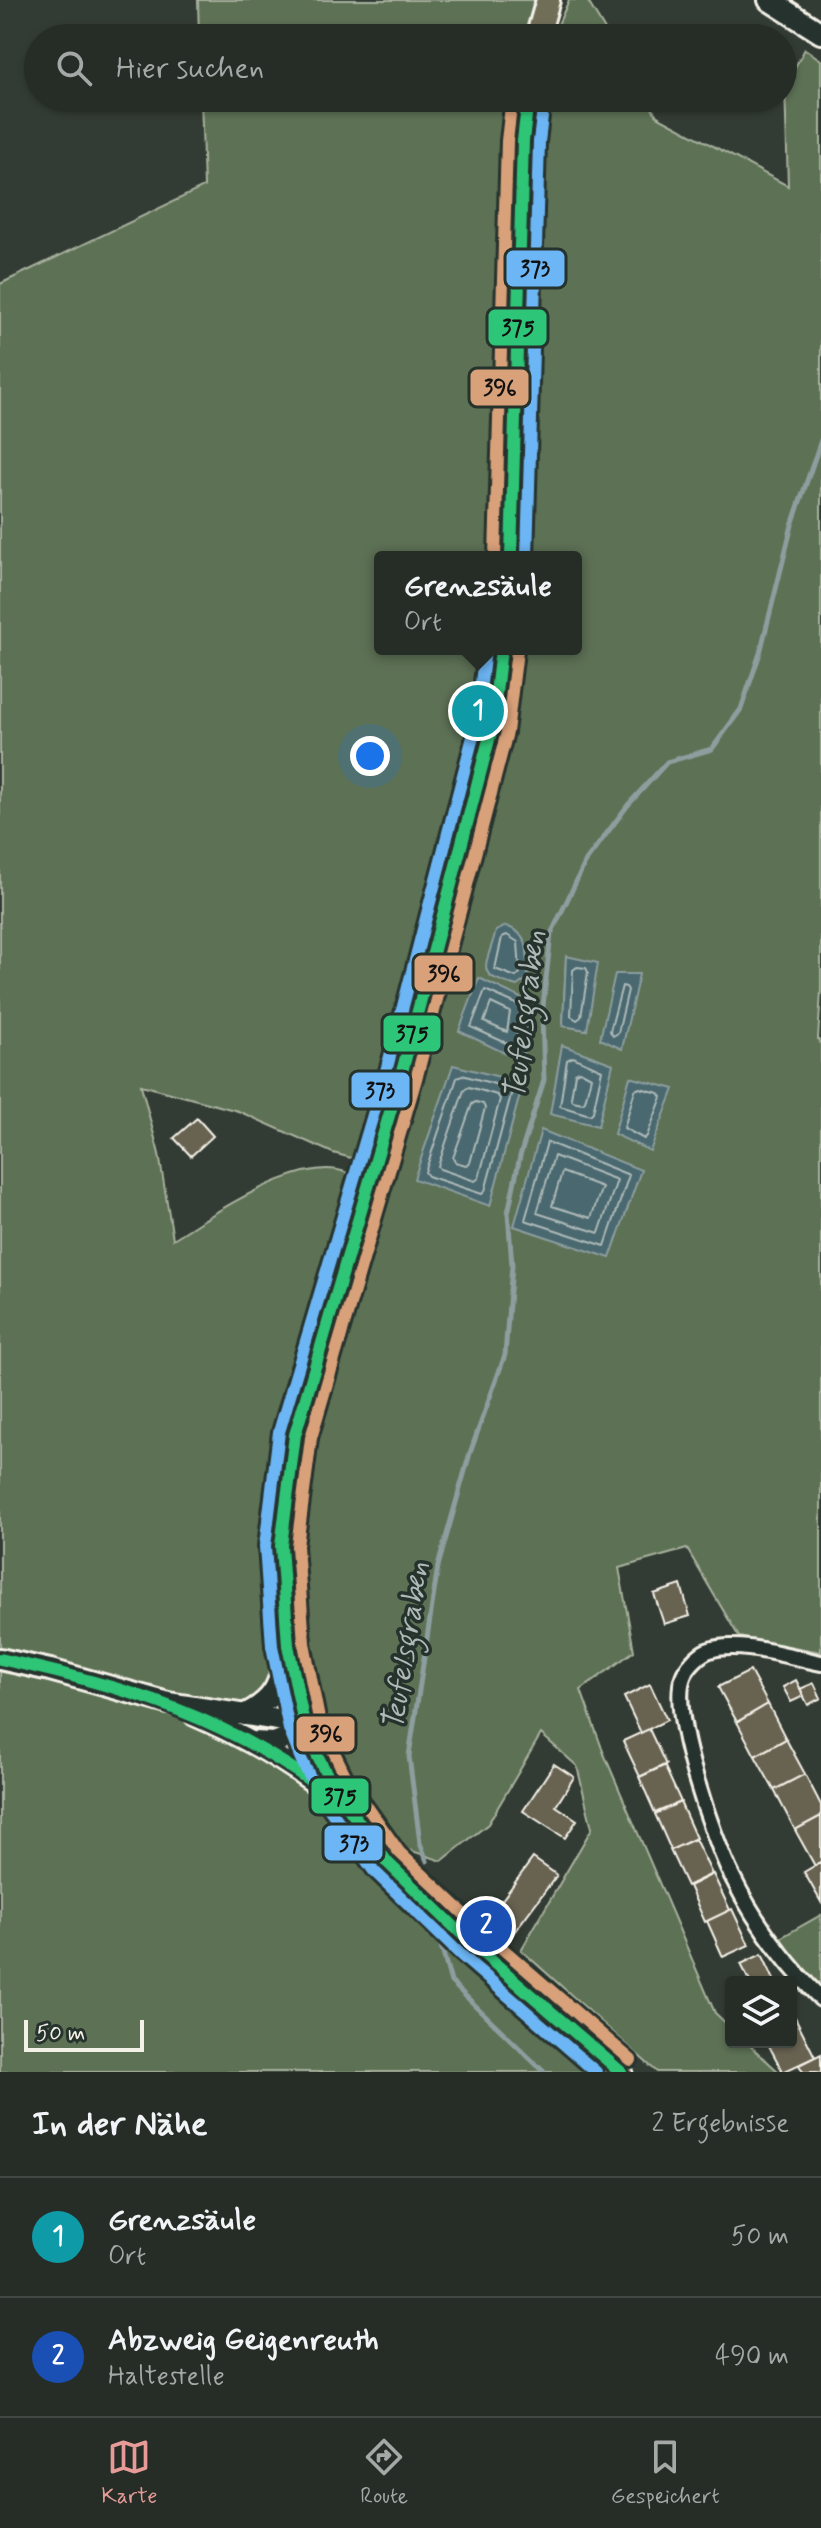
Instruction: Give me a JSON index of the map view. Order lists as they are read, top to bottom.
{
  "water": ["Teufelsgraben"],
  "lines": ["transit line 375", "transit line 373", "transit line 396"],
  "scale_bar": "50 m",
  "page": {
    "search": "Hier suchen",
    "popup": ["Grenzsäule", "Ort"],
    "pins": ["1", "2"],
    "scale": "50 m",
    "heading": ["In der Nähe", "2 Ergebnisse"],
    "list": [
      {
        "mark": "1",
        "name": "Grenzsäule",
        "note": "Ort",
        "value": "50 m"
      },
      {
        "mark": "2",
        "name": "Abzweig Geigenreuth",
        "note": "Haltestelle",
        "value": "490 m"
      }
    ],
    "nav": ["Karte", "Route", "Gespeichert"]
  }
}
